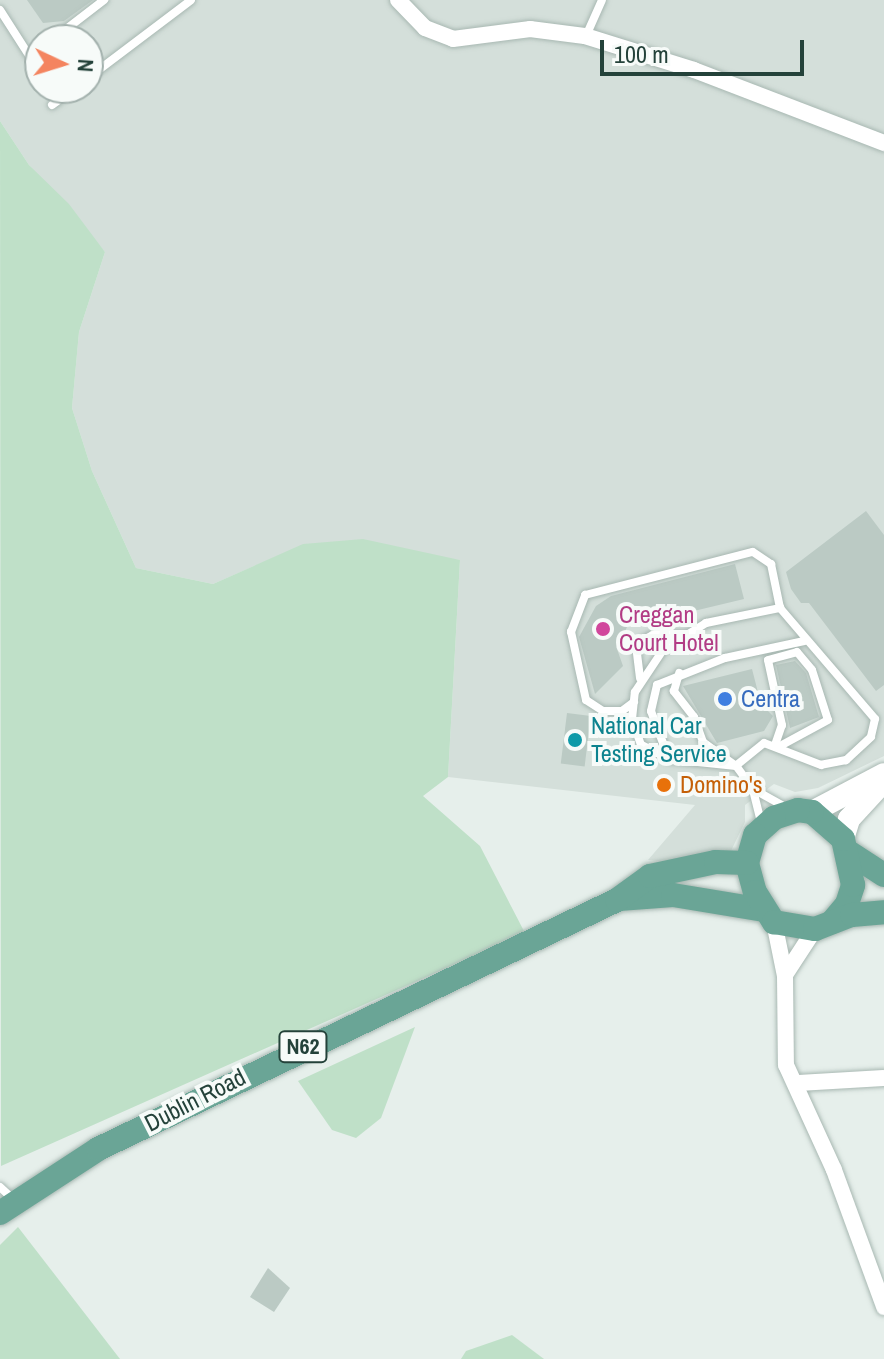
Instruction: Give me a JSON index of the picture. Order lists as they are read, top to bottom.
{
  "streets": {
    "main road": ["N62", "Dublin Road"]
  },
  "crossings": [
    ["N62", "Dublin Road"]
  ],
  "places": [
    "Creggan Court Hotel",
    "Centra",
    "National Car Testing Service",
    "Domino's"
  ],
  "scale_bar": "100 m",
  "north": "right"
}
